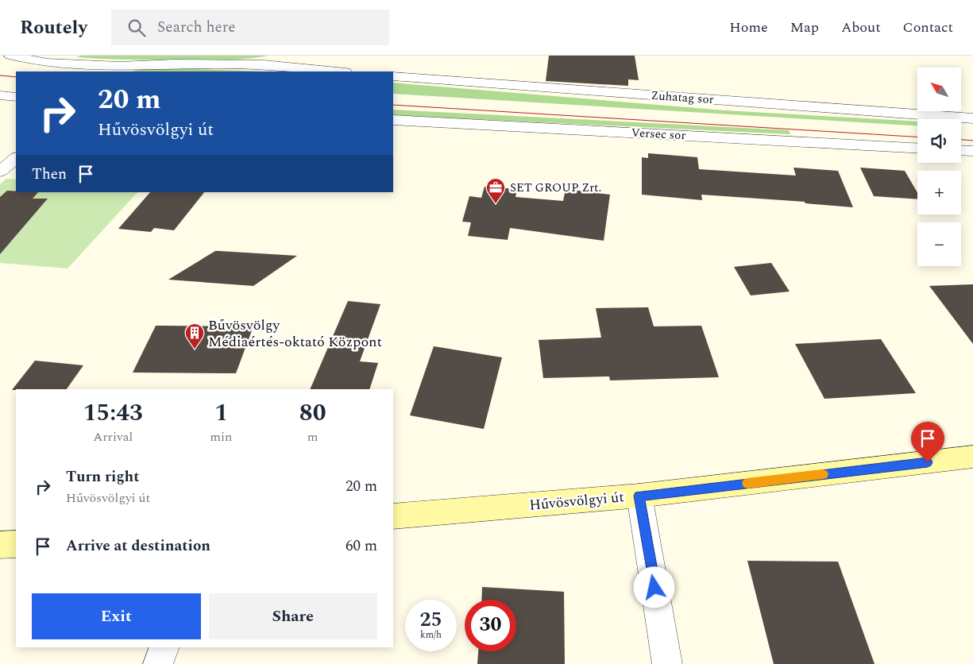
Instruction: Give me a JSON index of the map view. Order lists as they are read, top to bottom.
{
  "streets": {
    "main road": ["Hűvösvölgyi út"],
    "street": ["Zuhatag sor", "Versec sor"]
  },
  "places": {
    "office": ["SET GROUP Zrt."],
    "building": ["Bűvösvölgy Médiaértés-oktató Központ"]
  },
  "north": "top left",
  "page": {
    "header": "Routely",
    "search": "Search here",
    "nav": [
      "Home",
      "Map",
      "About",
      "Contact"
    ],
    "map_buttons": ["+", "−"],
    "turn": ["20 m", "Hűvösvölgyi út"],
    "then": "Then",
    "eta": [
      "15:43",
      "Arrival",
      "1",
      "min",
      "80",
      "m"
    ],
    "list": [
      {
        "name": "Turn right",
        "note": "Hűvösvölgyi út",
        "value": "20 m"
      },
      {
        "name": "Arrive at destination",
        "value": "60 m"
      }
    ],
    "buttons": ["Exit", "Share"],
    "speed": "25 km/h",
    "limit": "30"
  }
}
